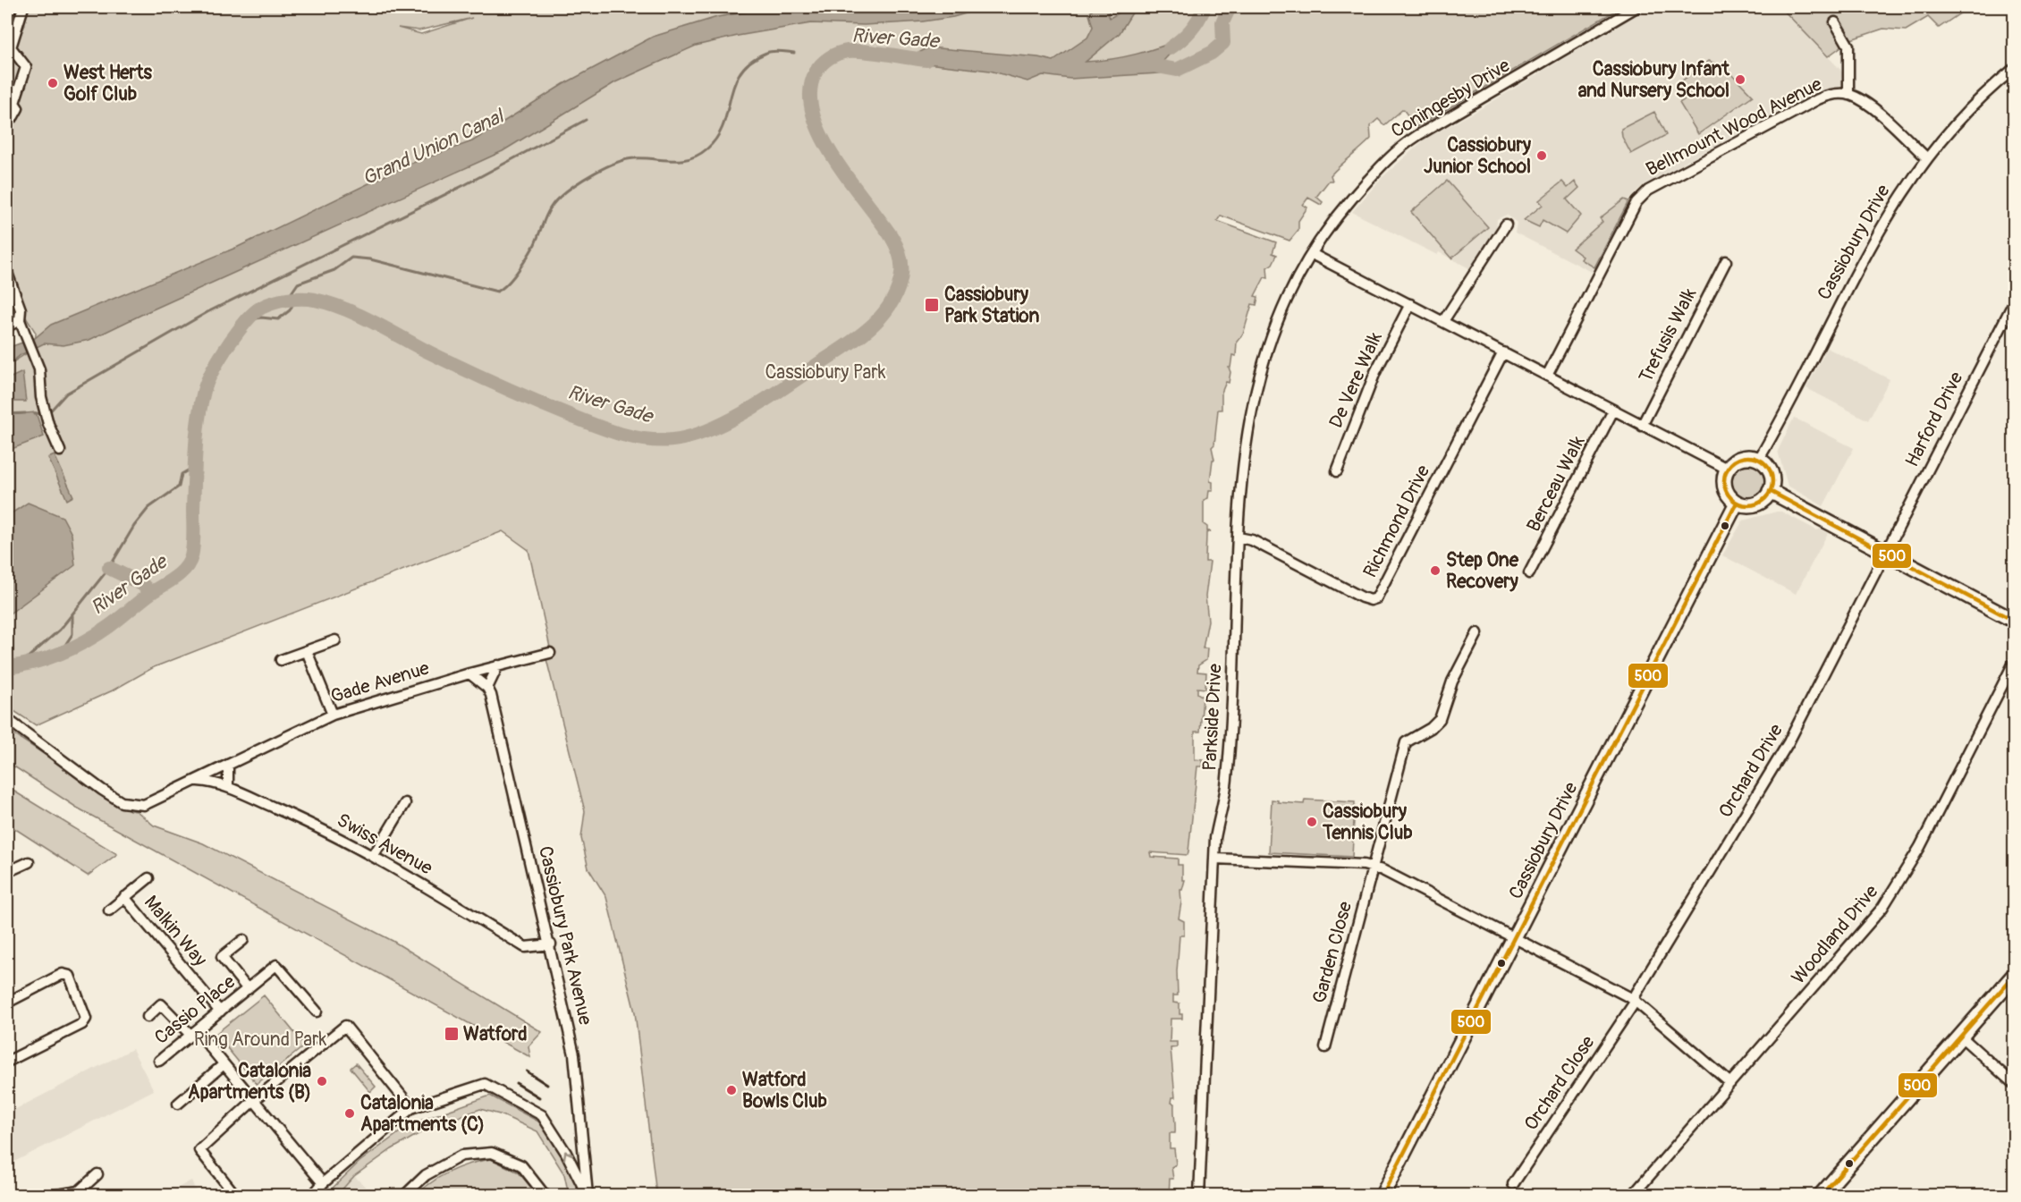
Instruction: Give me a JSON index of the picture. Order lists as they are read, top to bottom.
{
  "streets": {
    "street": [
      "Coningesby Drive",
      "Bellmount Wood Avenue",
      "Cassiobury Drive",
      "Trefusis Walk",
      "De Vere Walk",
      "Harford Drive",
      "Berceau Walk",
      "Richmond Drive",
      "Gade Avenue",
      "Parkside Drive",
      "Orchard Drive",
      "Swiss Avenue",
      "Malkin Way",
      "Woodland Drive",
      "Cassiobury Park Avenue",
      "Garden Close",
      "Cassio Place",
      "Orchard Close"
    ]
  },
  "crossings": [
    ["Coningesby Drive", "Parkside Drive"],
    ["Bellmount Wood Avenue", "Cassiobury Drive"],
    ["Harford Drive", "Orchard Drive"],
    ["Richmond Drive", "Parkside Drive"],
    ["Gade Avenue", "Swiss Avenue"],
    ["Orchard Drive", "Orchard Close"],
    ["Swiss Avenue", "Cassiobury Park Avenue"],
    ["Malkin Way", "Cassio Place"]
  ],
  "water": ["River Gade", "Grand Union Canal"],
  "parks": ["Cassiobury Park", "Ring Around Park"],
  "places": {
    "other": [
      "Cassiobury Infant and Nursery School",
      "West Herts Golf Club",
      "Cassiobury Junior School",
      "Step One Recovery",
      "Cassiobury Tennis Club",
      "Catalonia Apartments (B)",
      "Watford Bowls Club",
      "Catalonia Apartments (C)"
    ],
    "transit": ["Cassiobury Park Station", "Watford"]
  },
  "lines": ["transit line 500"]
}
